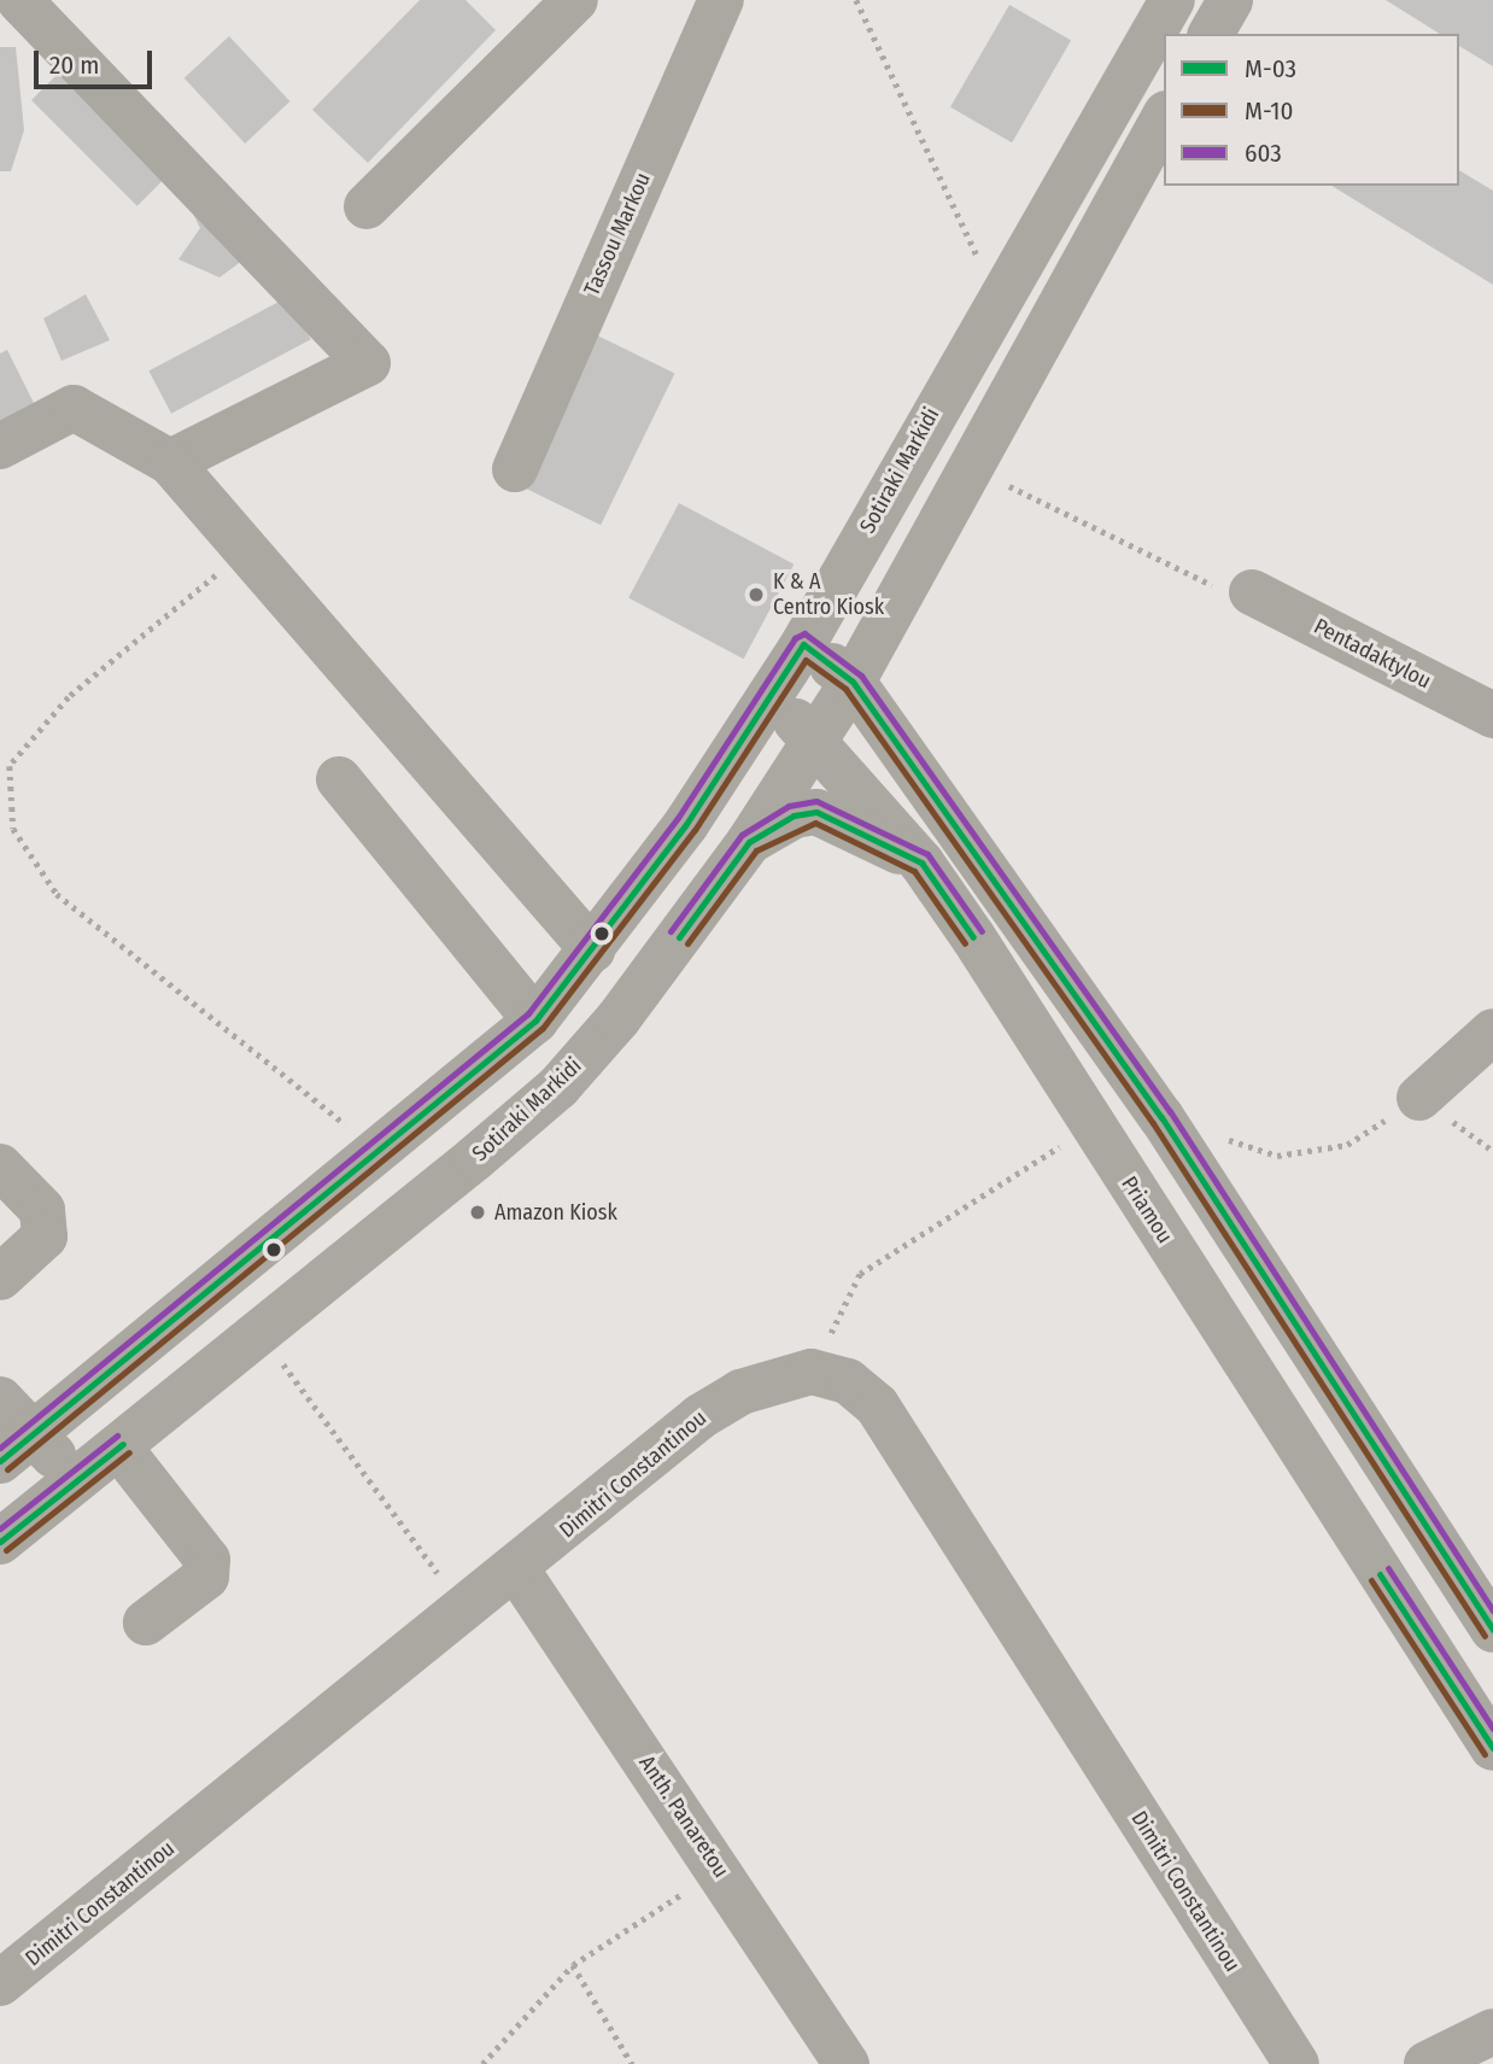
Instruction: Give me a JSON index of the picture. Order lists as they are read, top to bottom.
{
  "streets": {
    "street": [
      "Tassou Markou",
      "Sotiraki Markidi",
      "Pentadaktylou",
      "Priamou",
      "Dimitri Constantinou",
      "Anth. Panaretou"
    ]
  },
  "crossings": [
    ["Sotiraki Markidi", "Priamou"],
    ["Dimitri Constantinou", "Anth. Panaretou"]
  ],
  "places": ["K & A Centro Kiosk", "Amazon Kiosk"],
  "lines": ["transit line 603", "transit line M-03", "transit line M-10"],
  "legend": ["M-03", "M-10", "603"],
  "scale_bar": "20 m"
}
